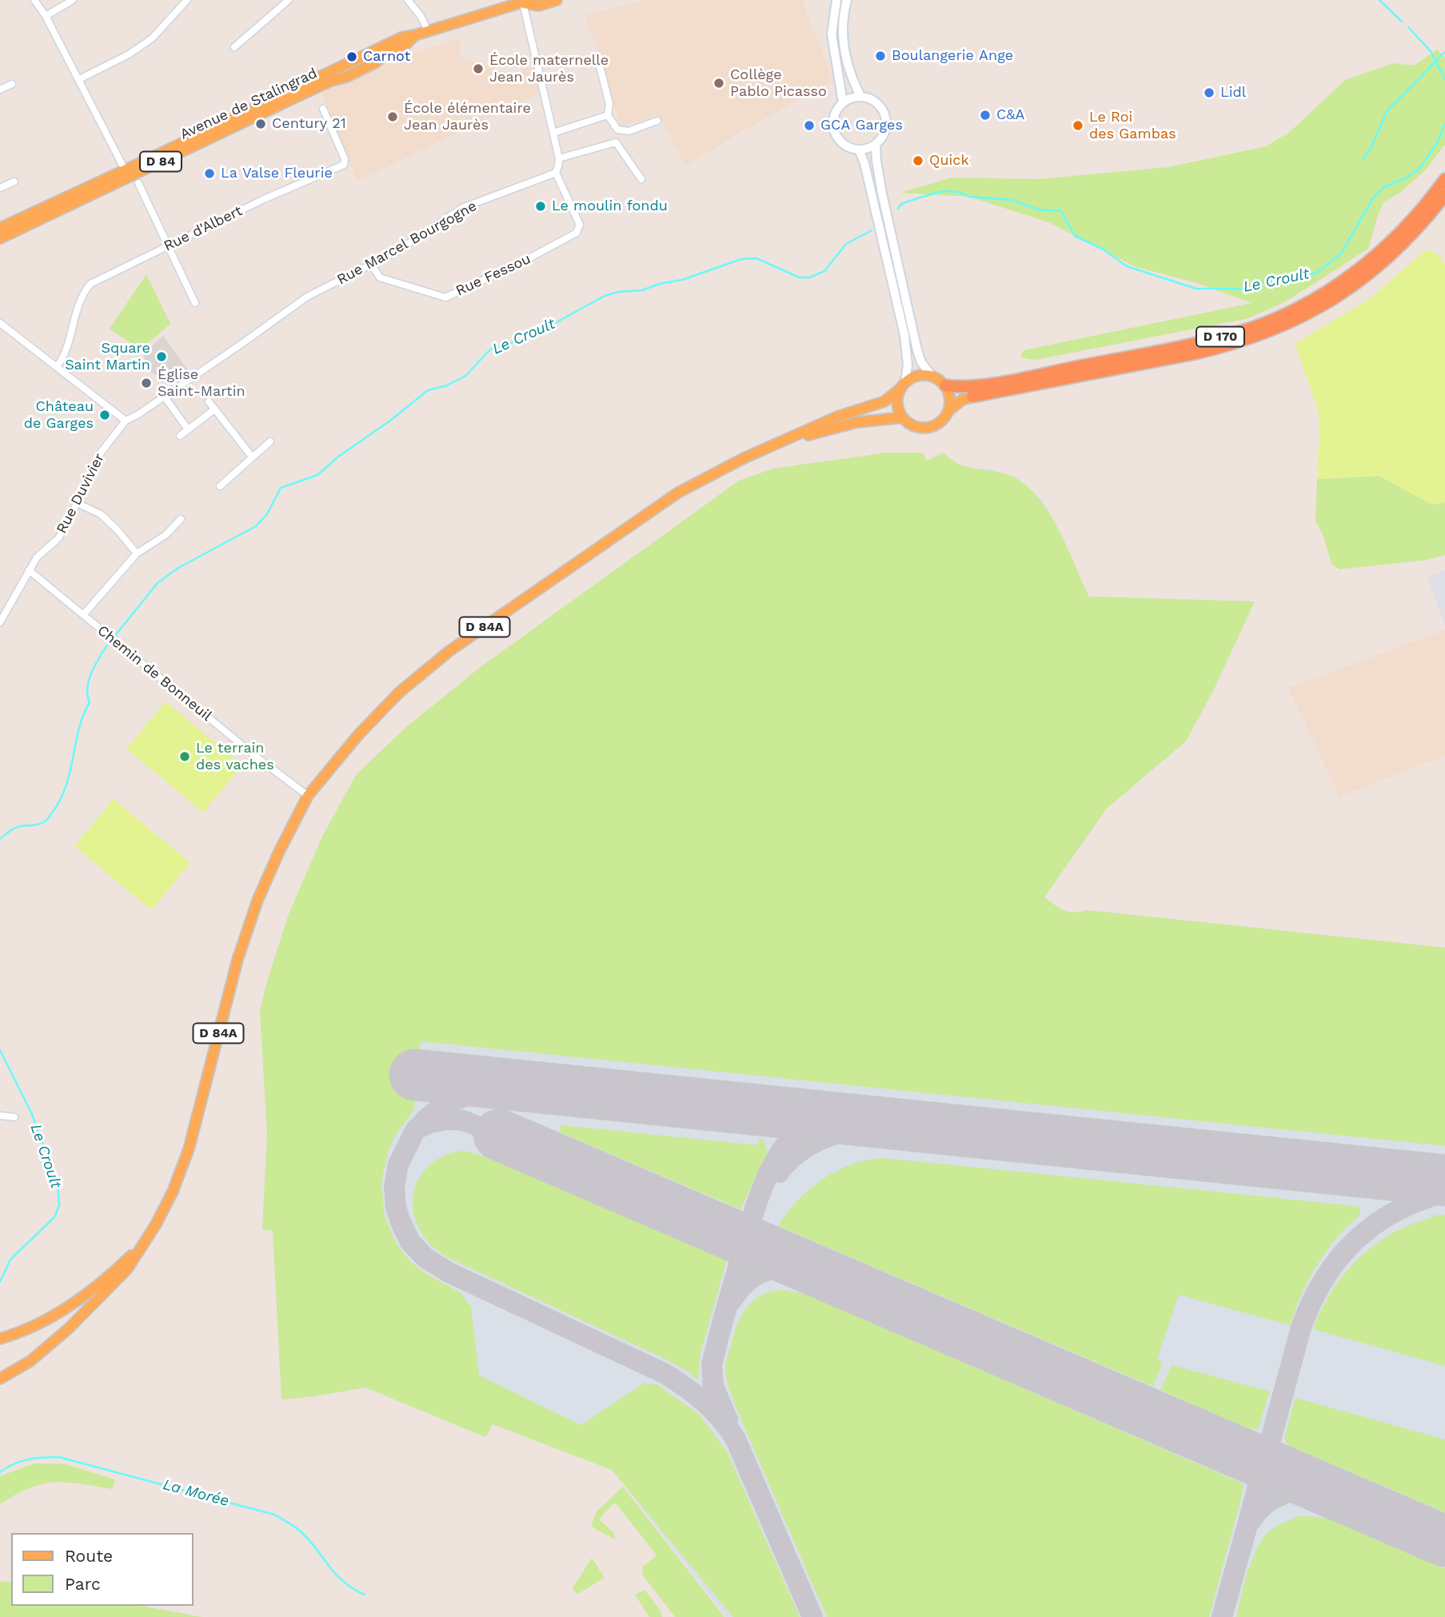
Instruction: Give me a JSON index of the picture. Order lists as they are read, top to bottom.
{
  "streets": {
    "highway": ["D 170"],
    "main road": ["Avenue de Stalingrad", "D 84", "D 84A"],
    "street": [
      "Rue d'Albert",
      "Rue Marcel Bourgogne",
      "Rue Fessou",
      "Rue Duvivier",
      "Chemin de Bonneuil"
    ]
  },
  "crossings": [
    ["Rue Marcel Bourgogne", "Rue Fessou"],
    ["Rue Marcel Bourgogne", "Rue Duvivier"],
    ["D 170", "D 84A"],
    ["Rue Duvivier", "Chemin de Bonneuil"],
    ["D 84A", "Chemin de Bonneuil"]
  ],
  "water": ["Le Croult", "La Morée"],
  "places": [
    "Boulangerie Ange",
    "Carnot",
    "École maternelle Jean Jaurès",
    "Collège Pablo Picasso",
    "Lidl",
    "C&A",
    "École élémentaire Jean Jaurès",
    "Century 21",
    "GCA Garges",
    "Le Roi des Gambas",
    "Quick",
    "La Valse Fleurie",
    "Le moulin fondu",
    "Square Saint Martin",
    "Église Saint-Martin",
    "Château de Garges",
    "Le terrain des vaches"
  ],
  "legend": ["Route", "Parc"]
}
